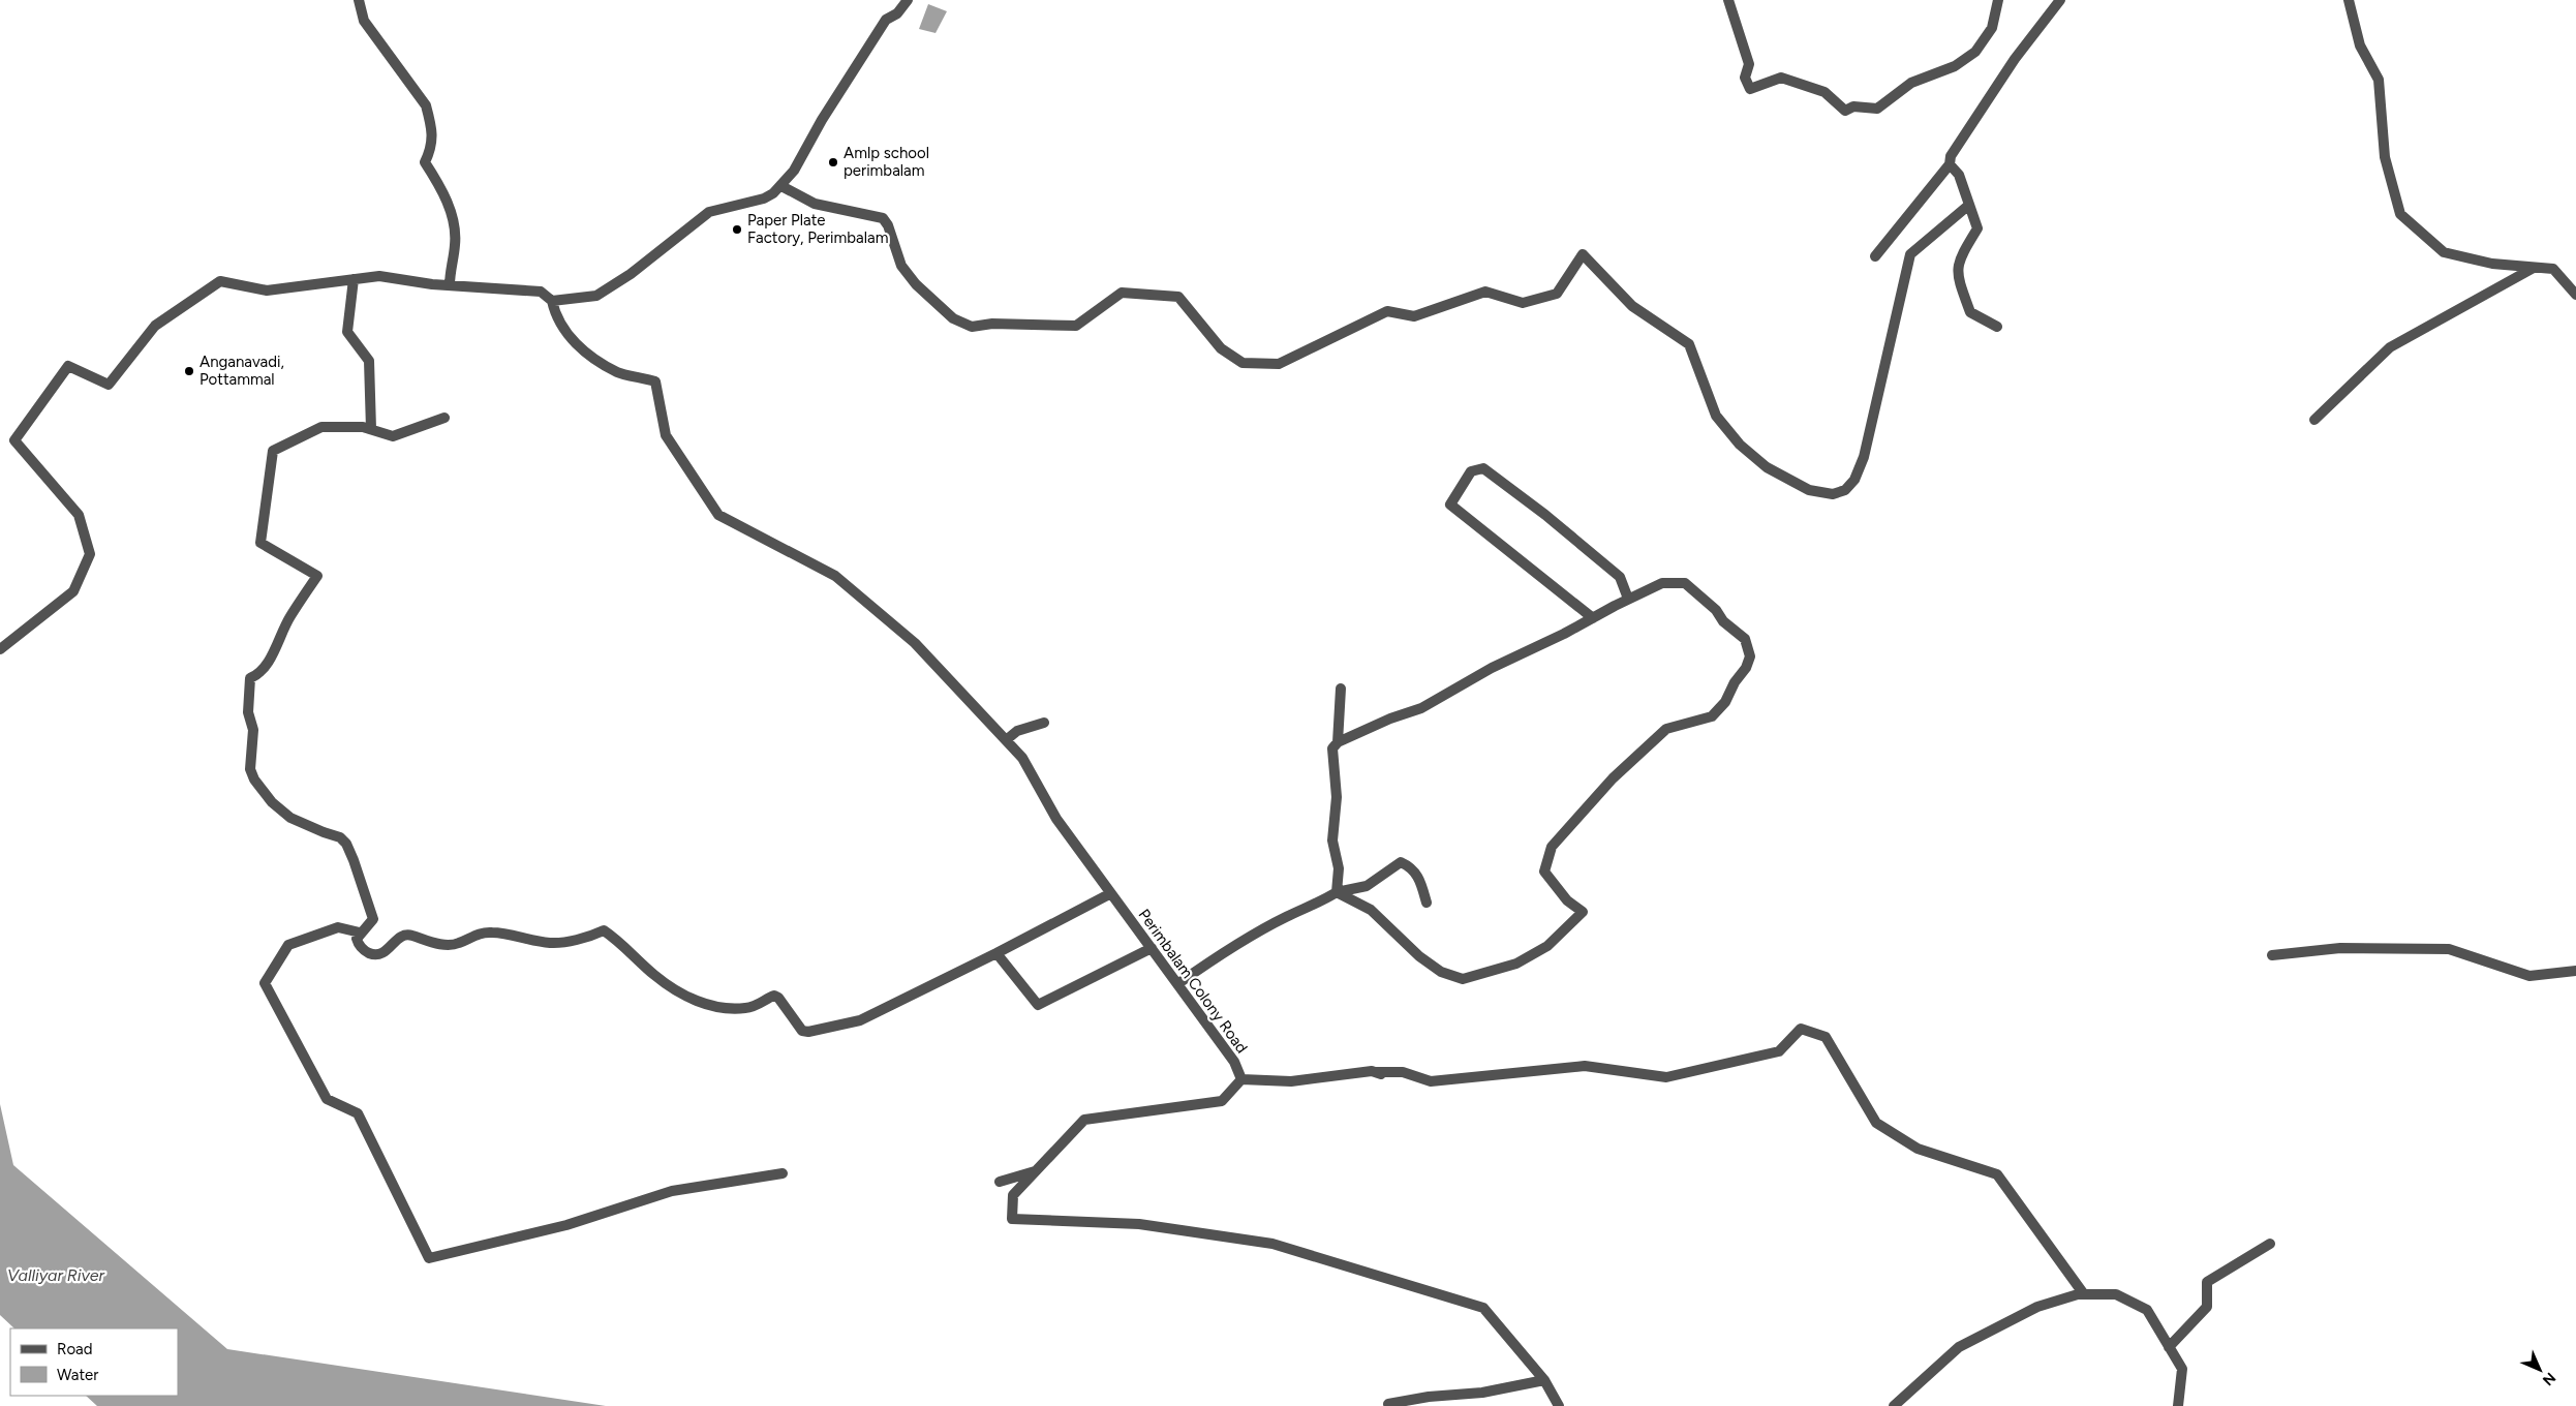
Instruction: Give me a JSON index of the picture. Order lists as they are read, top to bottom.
{
  "streets": {
    "street": ["Perimbalam Colony Road"]
  },
  "water": ["Valliyar River"],
  "places": ["Amlp school perimbalam", "Paper Plate Factory, Perimbalam", "Anganavadi, Pottammal"],
  "legend": ["Road", "Water"],
  "north": "bottom right"
}
